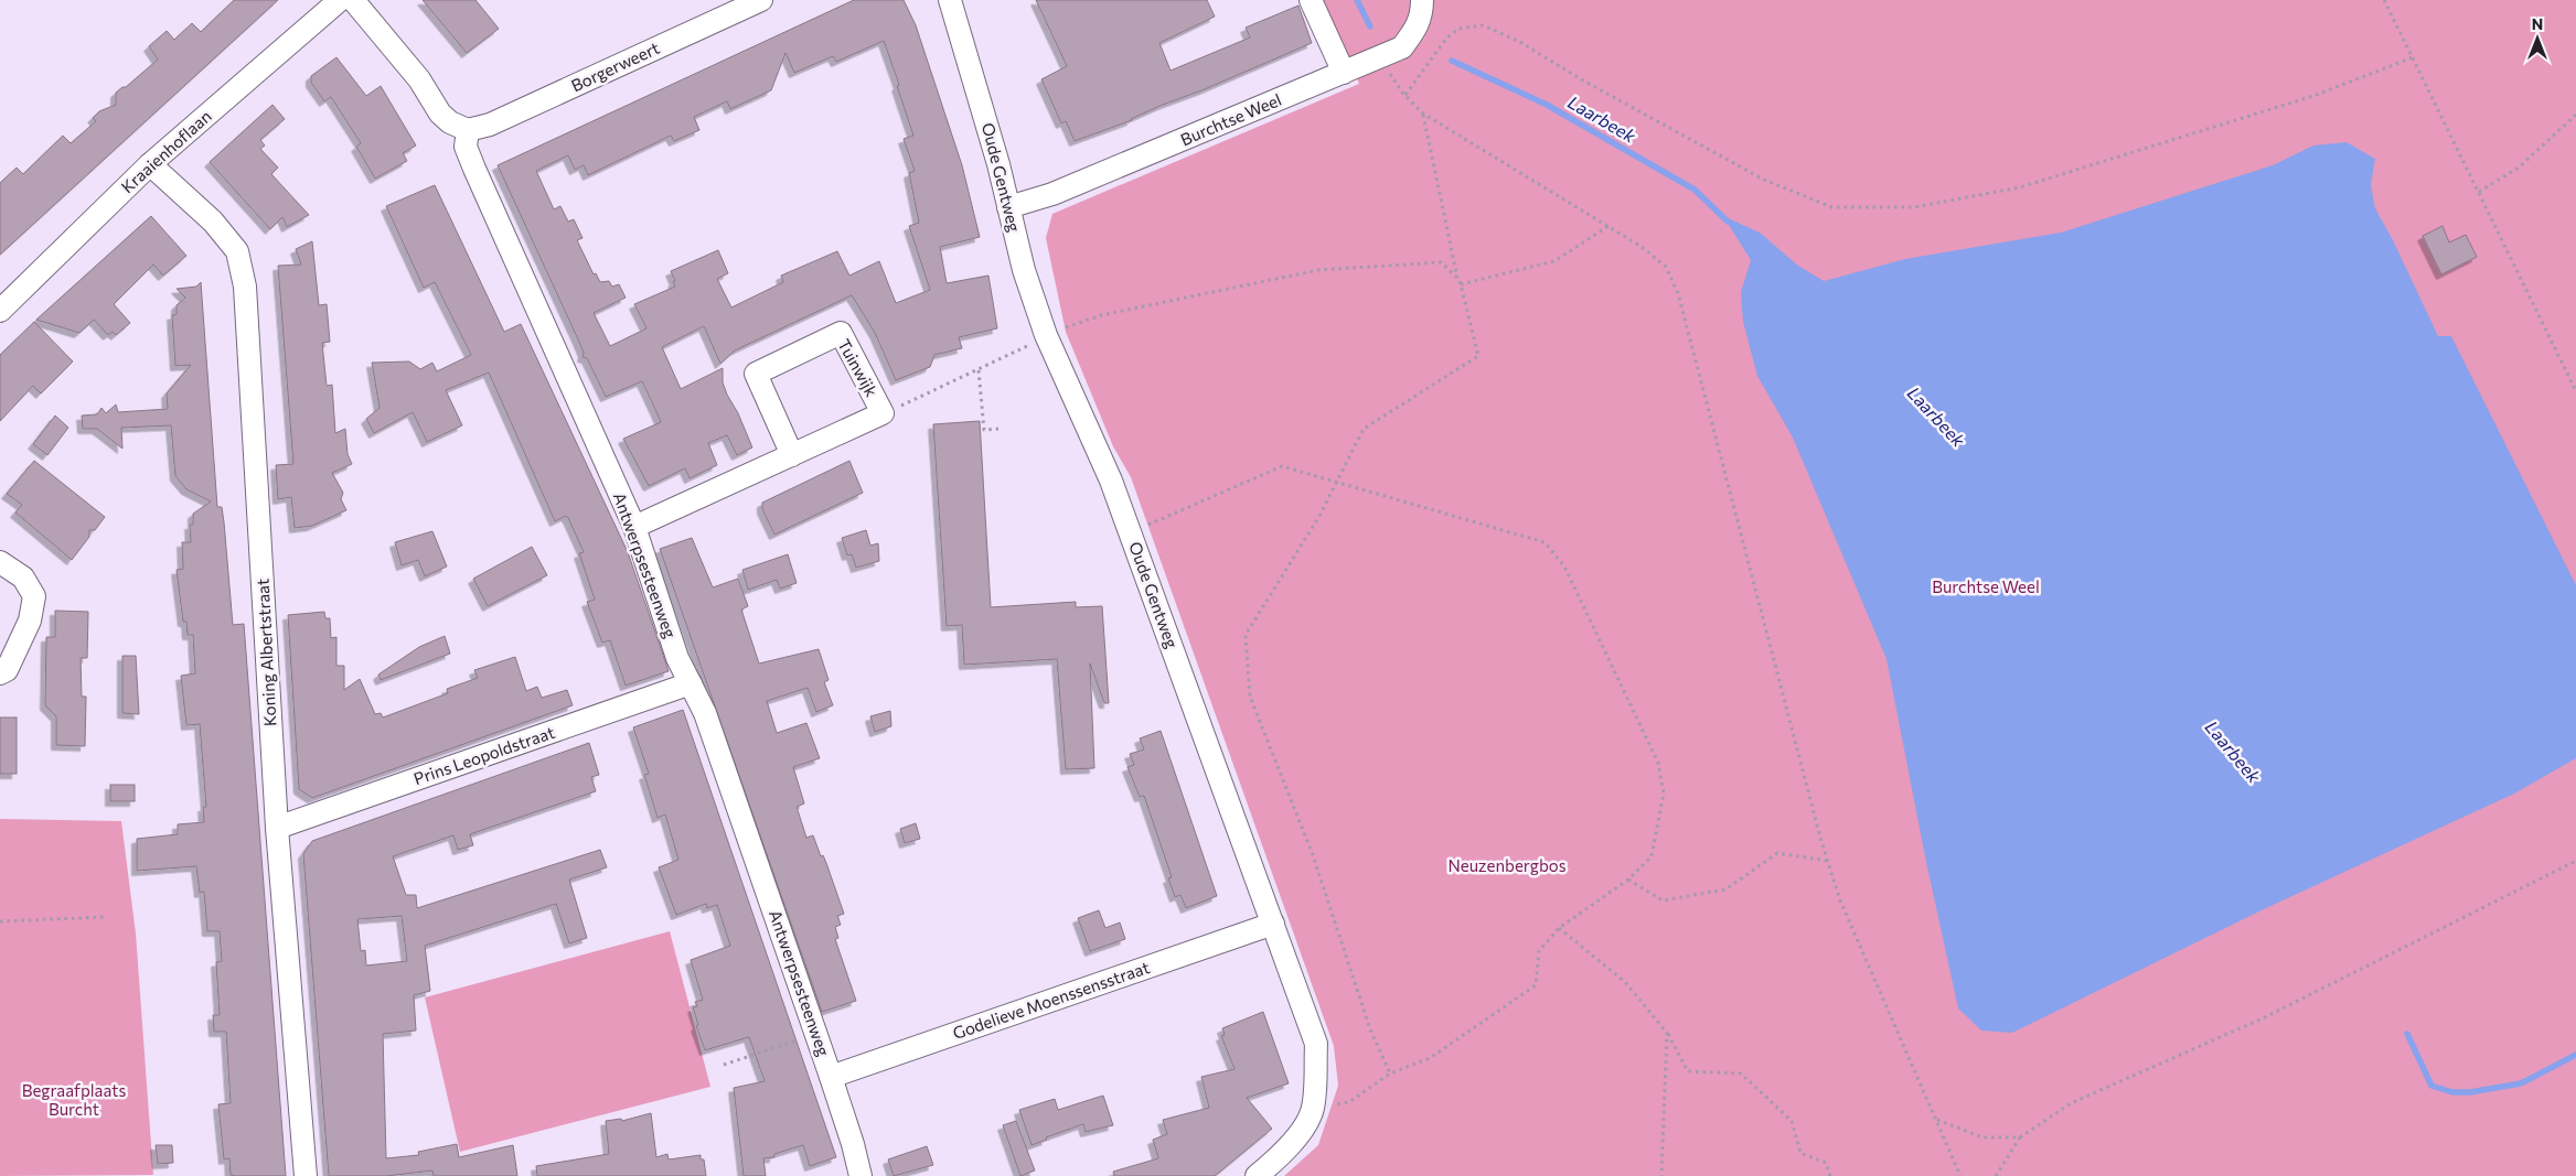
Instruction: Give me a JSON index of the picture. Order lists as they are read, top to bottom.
{
  "streets": {
    "street": [
      "Borgerweert",
      "Burchtse Weel",
      "Kraaienhoflaan",
      "Oude Gentweg",
      "Tuinwijk",
      "Antwerpsesteenweg",
      "Koning Albertstraat",
      "Prins Leopoldstraat",
      "Godelieve Moenssensstraat"
    ]
  },
  "crossings": [
    ["Borgerweert", "Antwerpsesteenweg"],
    ["Burchtse Weel", "Oude Gentweg"],
    ["Kraaienhoflaan", "Koning Albertstraat"],
    ["Oude Gentweg", "Godelieve Moenssensstraat"],
    ["Tuinwijk", "Antwerpsesteenweg"],
    ["Antwerpsesteenweg", "Prins Leopoldstraat"],
    ["Antwerpsesteenweg", "Godelieve Moenssensstraat"],
    ["Koning Albertstraat", "Prins Leopoldstraat"]
  ],
  "water": ["Laarbeek"],
  "parks": ["Burchtse Weel", "Neuzenbergbos", "Begraafplaats Burcht"],
  "north": "top"
}
